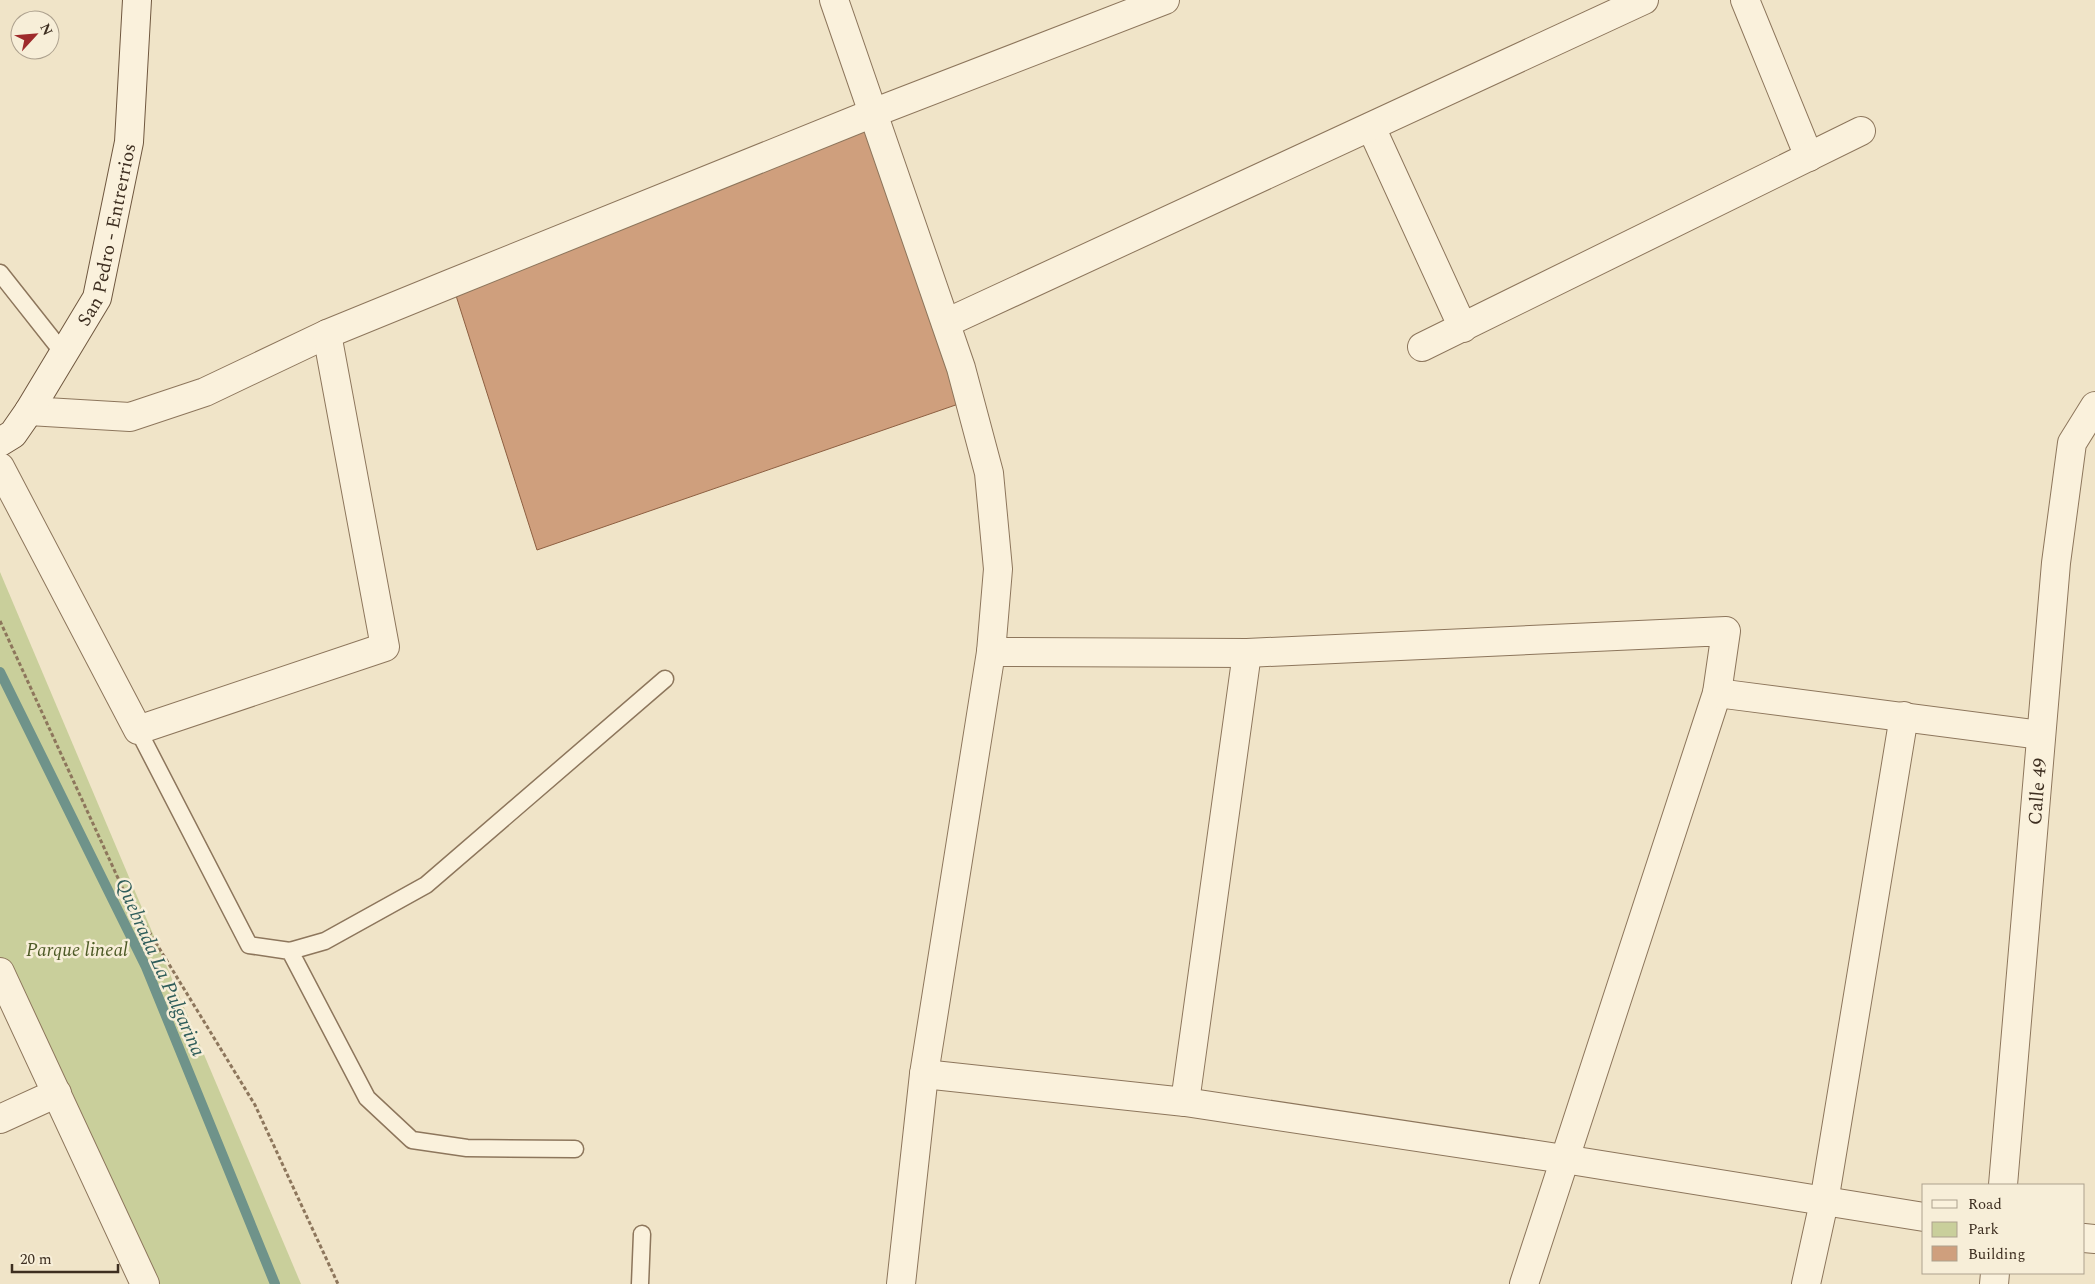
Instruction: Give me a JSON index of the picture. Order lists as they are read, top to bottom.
{
  "streets": {
    "street": ["San Pedro - Entrerrios", "Calle 49"]
  },
  "water": ["Quebrada La Pulgarina"],
  "parks": ["Parque lineal"],
  "legend": ["Road", "Park", "Building"],
  "scale_bar": "20 m",
  "north": "top right"
}
